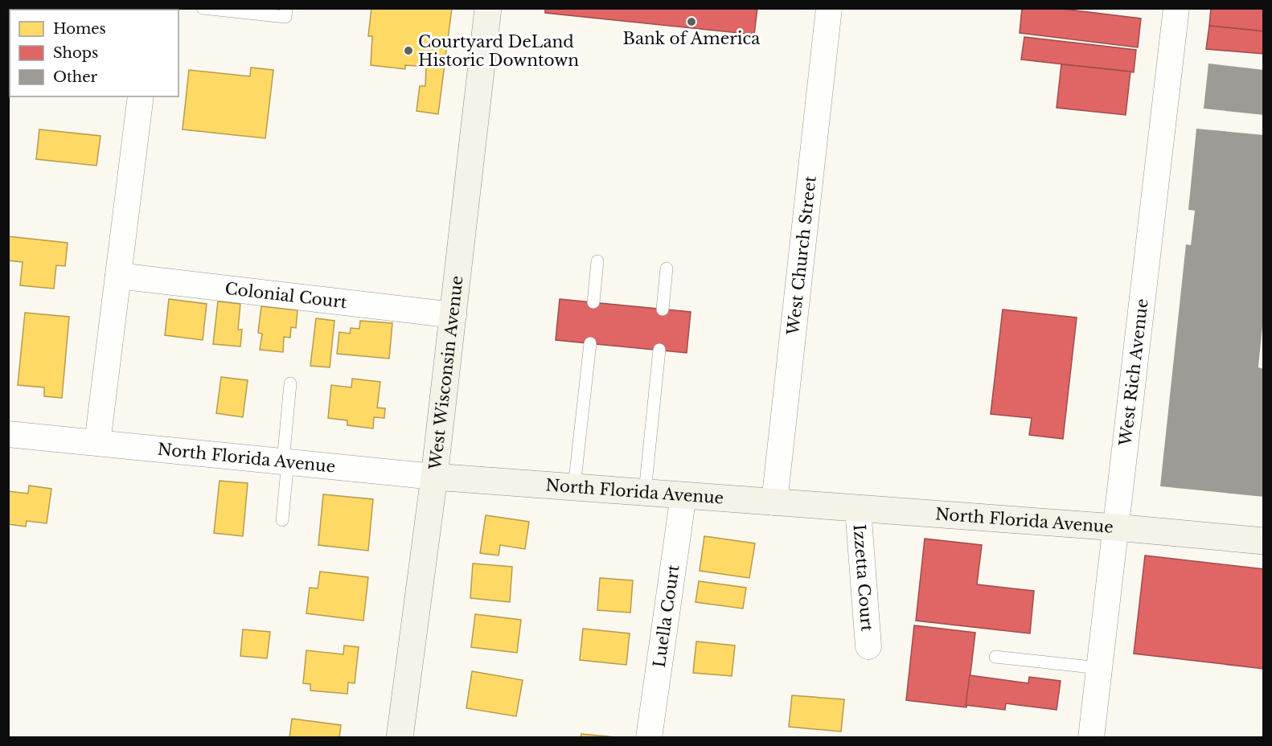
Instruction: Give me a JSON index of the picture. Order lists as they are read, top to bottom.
{
  "streets": {
    "street": [
      "West Church Street",
      "Colonial Court",
      "West Wisconsin Avenue",
      "West Rich Avenue",
      "North Florida Avenue",
      "Izzetta Court",
      "Luella Court"
    ]
  },
  "crossings": [
    ["West Church Street", "North Florida Avenue"],
    ["Colonial Court", "West Wisconsin Avenue"],
    ["West Wisconsin Avenue", "North Florida Avenue"],
    ["West Rich Avenue", "North Florida Avenue"],
    ["North Florida Avenue", "Izzetta Court"],
    ["North Florida Avenue", "Luella Court"]
  ],
  "places": ["Bank of America", "Courtyard DeLand Historic Downtown"],
  "legend": ["Homes", "Shops", "Other"]
}
